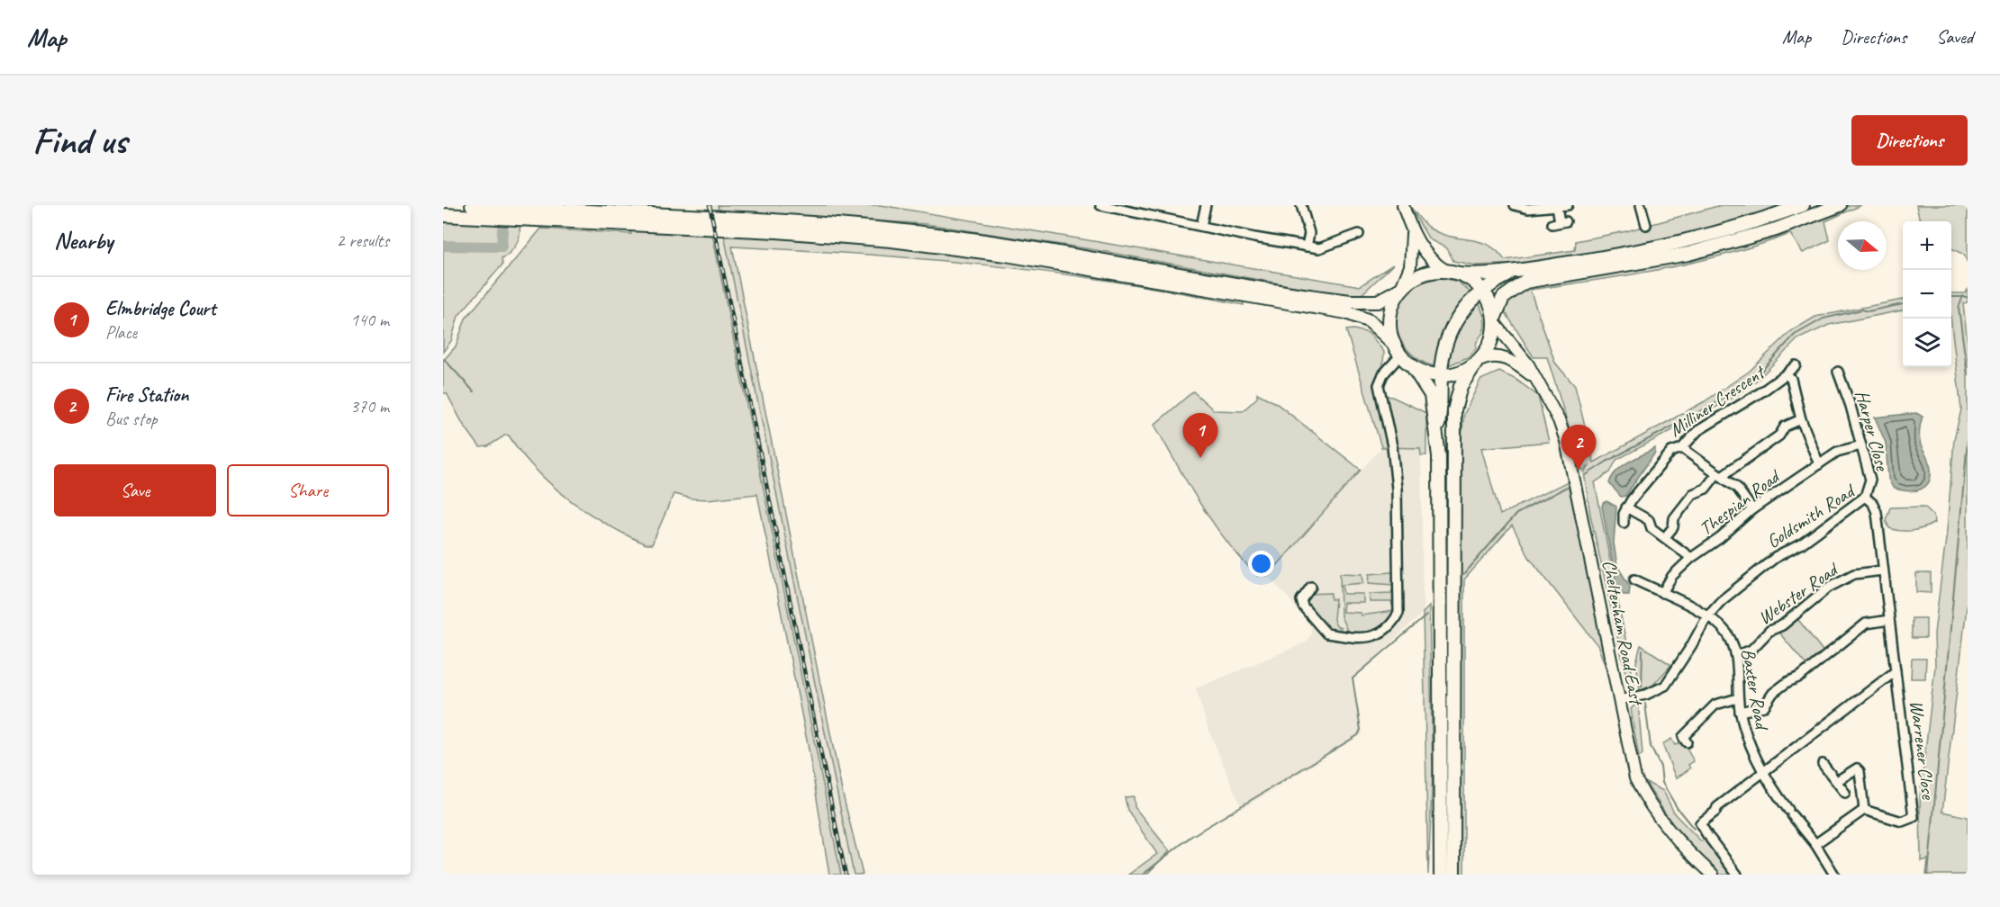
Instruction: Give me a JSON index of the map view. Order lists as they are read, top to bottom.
{
  "streets": {
    "main road": ["Cheltenham Road East"],
    "street": [
      "Milliner Crescent",
      "Harper Close",
      "Thespian Road",
      "Goldsmith Road",
      "Webster Road",
      "Baxter Road",
      "Warrener Close"
    ]
  },
  "crossings": [
    ["Milliner Crescent", "Thespian Road"],
    ["Harper Close", "Thespian Road"],
    ["Harper Close", "Goldsmith Road"],
    ["Goldsmith Road", "Webster Road"],
    ["Goldsmith Road", "Cheltenham Road East"],
    ["Goldsmith Road", "Baxter Road"],
    ["Goldsmith Road", "Warrener Close"],
    ["Webster Road", "Baxter Road"]
  ],
  "north": "right",
  "page": {
    "header": "Map",
    "nav": ["Map", "Directions", "Saved"],
    "buttons": [
      "Directions",
      ["Save", "Share"]
    ],
    "title": "Find us",
    "heading": ["Nearby", "2 results"],
    "map_buttons": ["+", "−"],
    "list": [
      {
        "mark": "1",
        "name": "Elmbridge Court",
        "note": "Place",
        "value": "140 m"
      },
      {
        "mark": "2",
        "name": "Fire Station",
        "note": "Bus stop",
        "value": "370 m"
      }
    ],
    "pins": ["1", "2"]
  }
}
